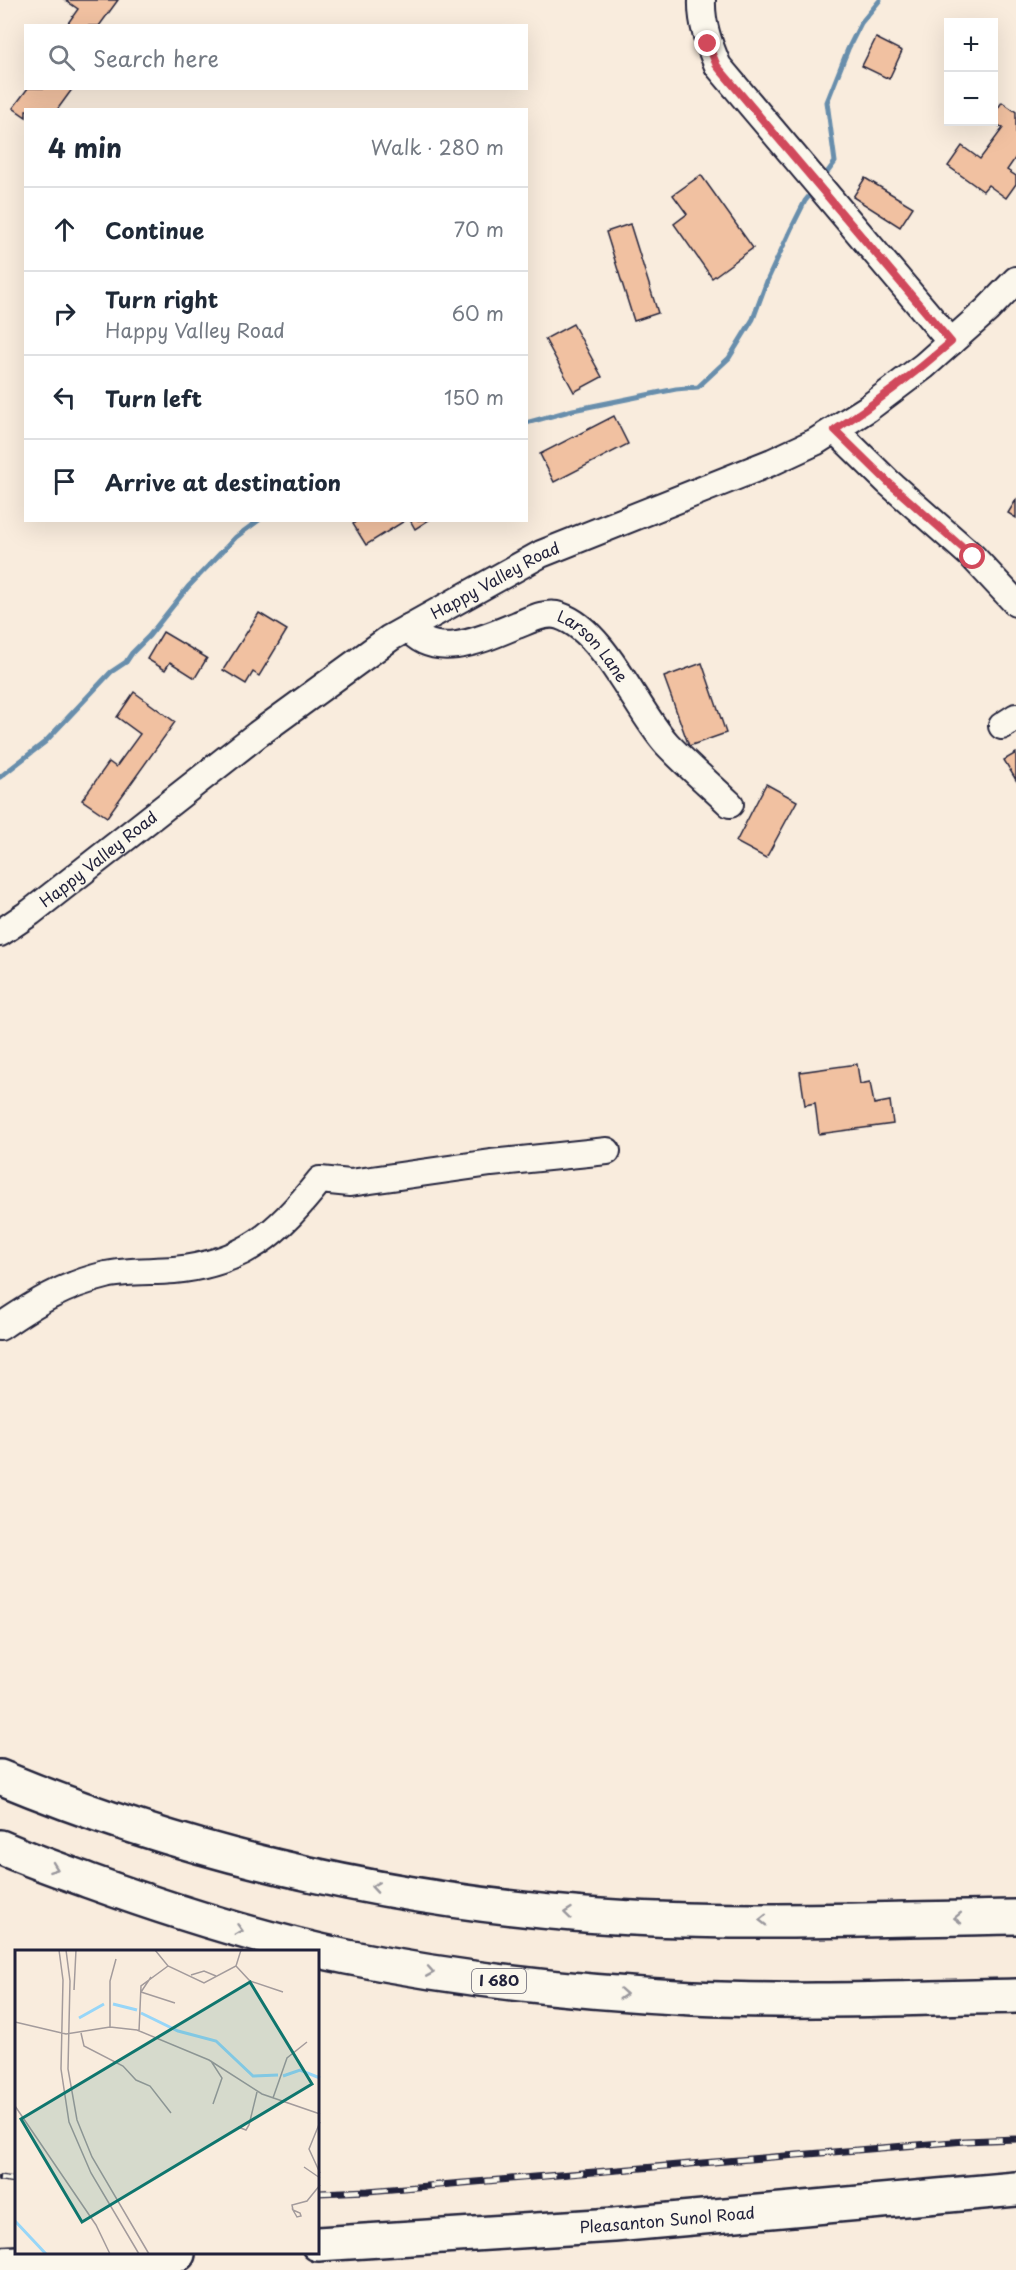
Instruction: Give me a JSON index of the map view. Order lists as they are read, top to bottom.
{
  "streets": {
    "main road": ["I 680", "Pleasanton Sunol Road"],
    "street": ["Happy Valley Road", "Larson Lane"]
  },
  "crossings": [
    ["Happy Valley Road", "Larson Lane"]
  ],
  "page": {
    "map_buttons": ["+", "−"],
    "search": "Search here",
    "heading": ["4 min", "Walk · 280 m"],
    "list": [
      ["Continue", "70 m"],
      ["Turn right", "Happy Valley Road", "60 m"],
      ["Turn left", "150 m"],
      "Arrive at destination"
    ]
  }
}
